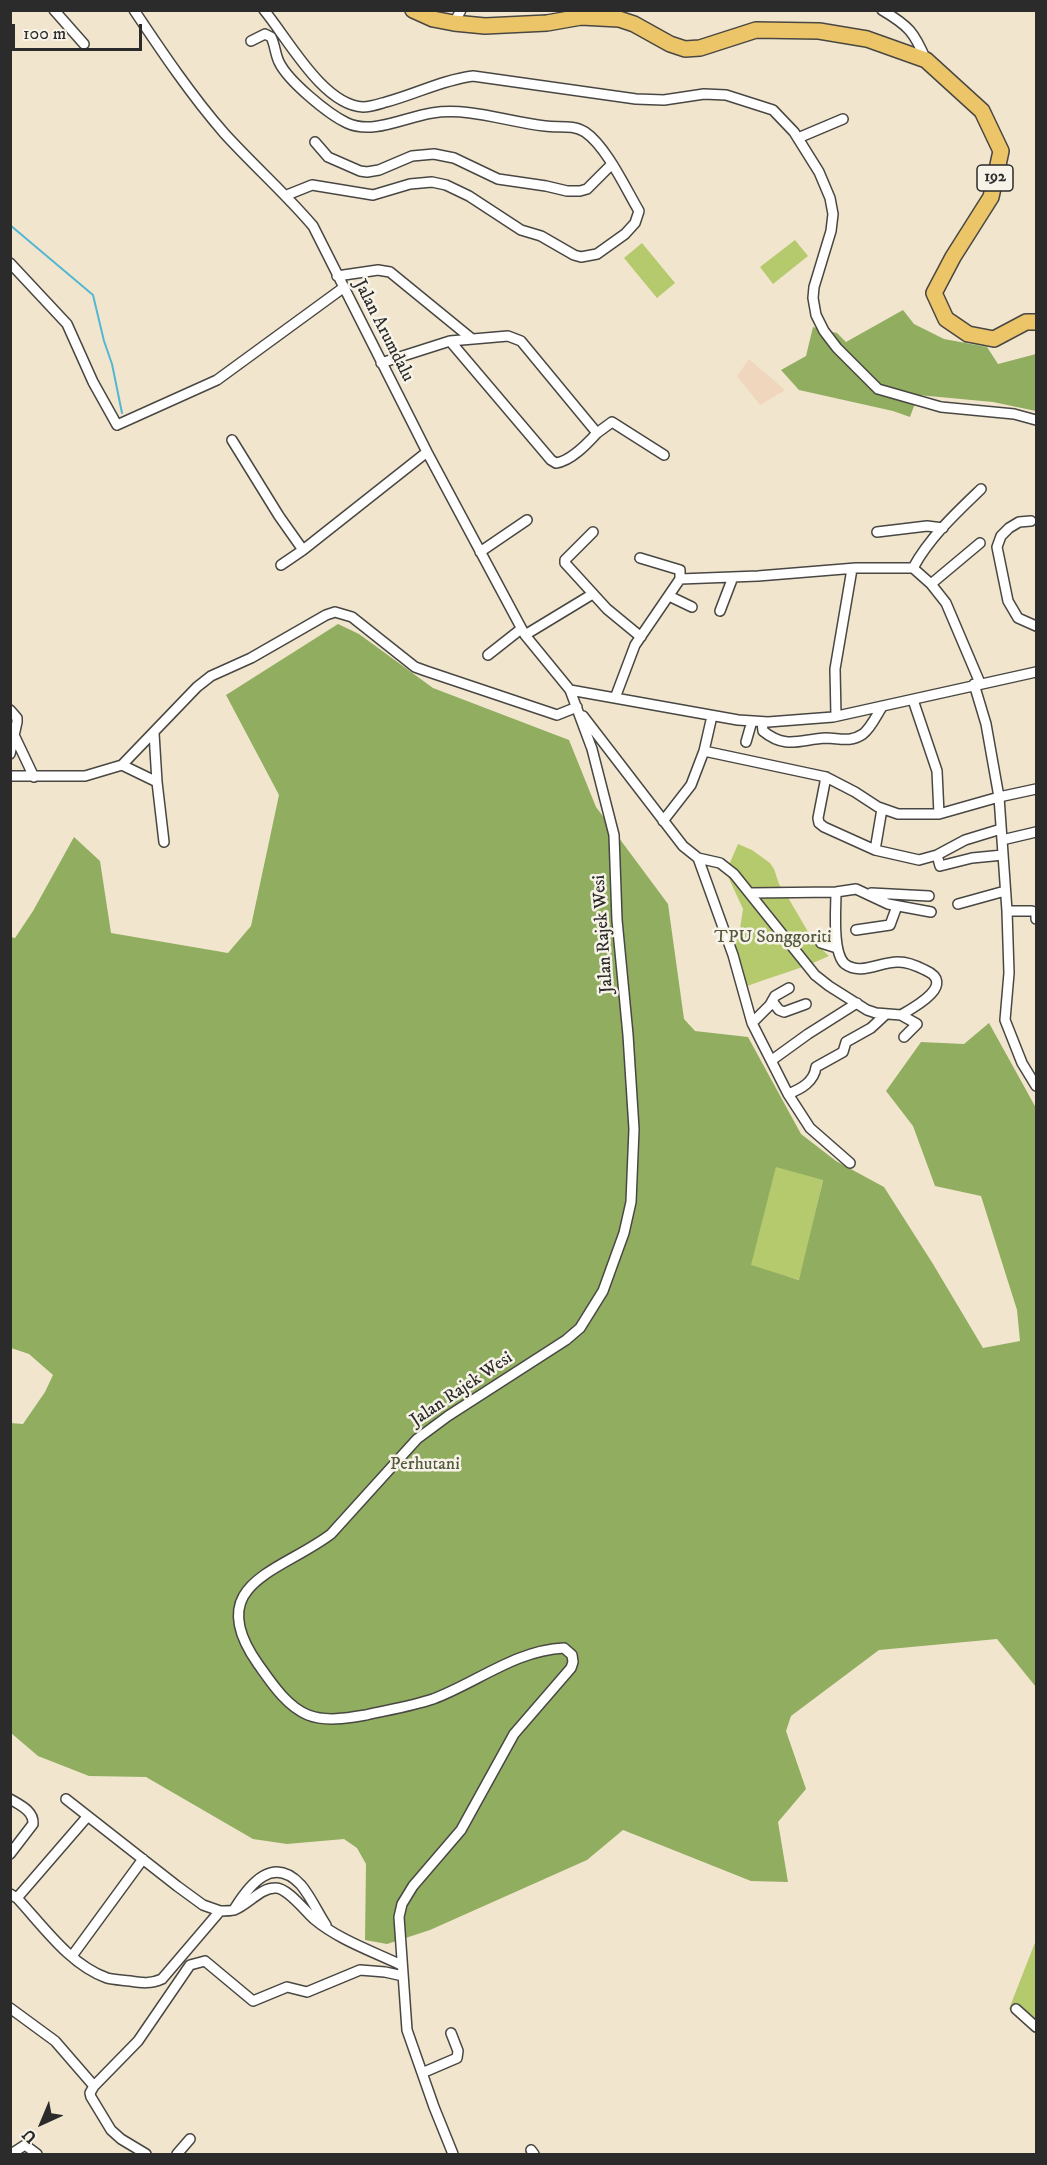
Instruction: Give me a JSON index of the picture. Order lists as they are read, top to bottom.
{
  "streets": {
    "main road": ["192"],
    "street": ["Jalan Arumdalu", "Jalan Rajek Wesi"]
  },
  "crossings": [
    ["Jalan Arumdalu", "Jalan Rajek Wesi"]
  ],
  "parks": ["TPU Songgoriti", "Perhutani"],
  "scale_bar": "100 m",
  "north": "bottom left"
}
